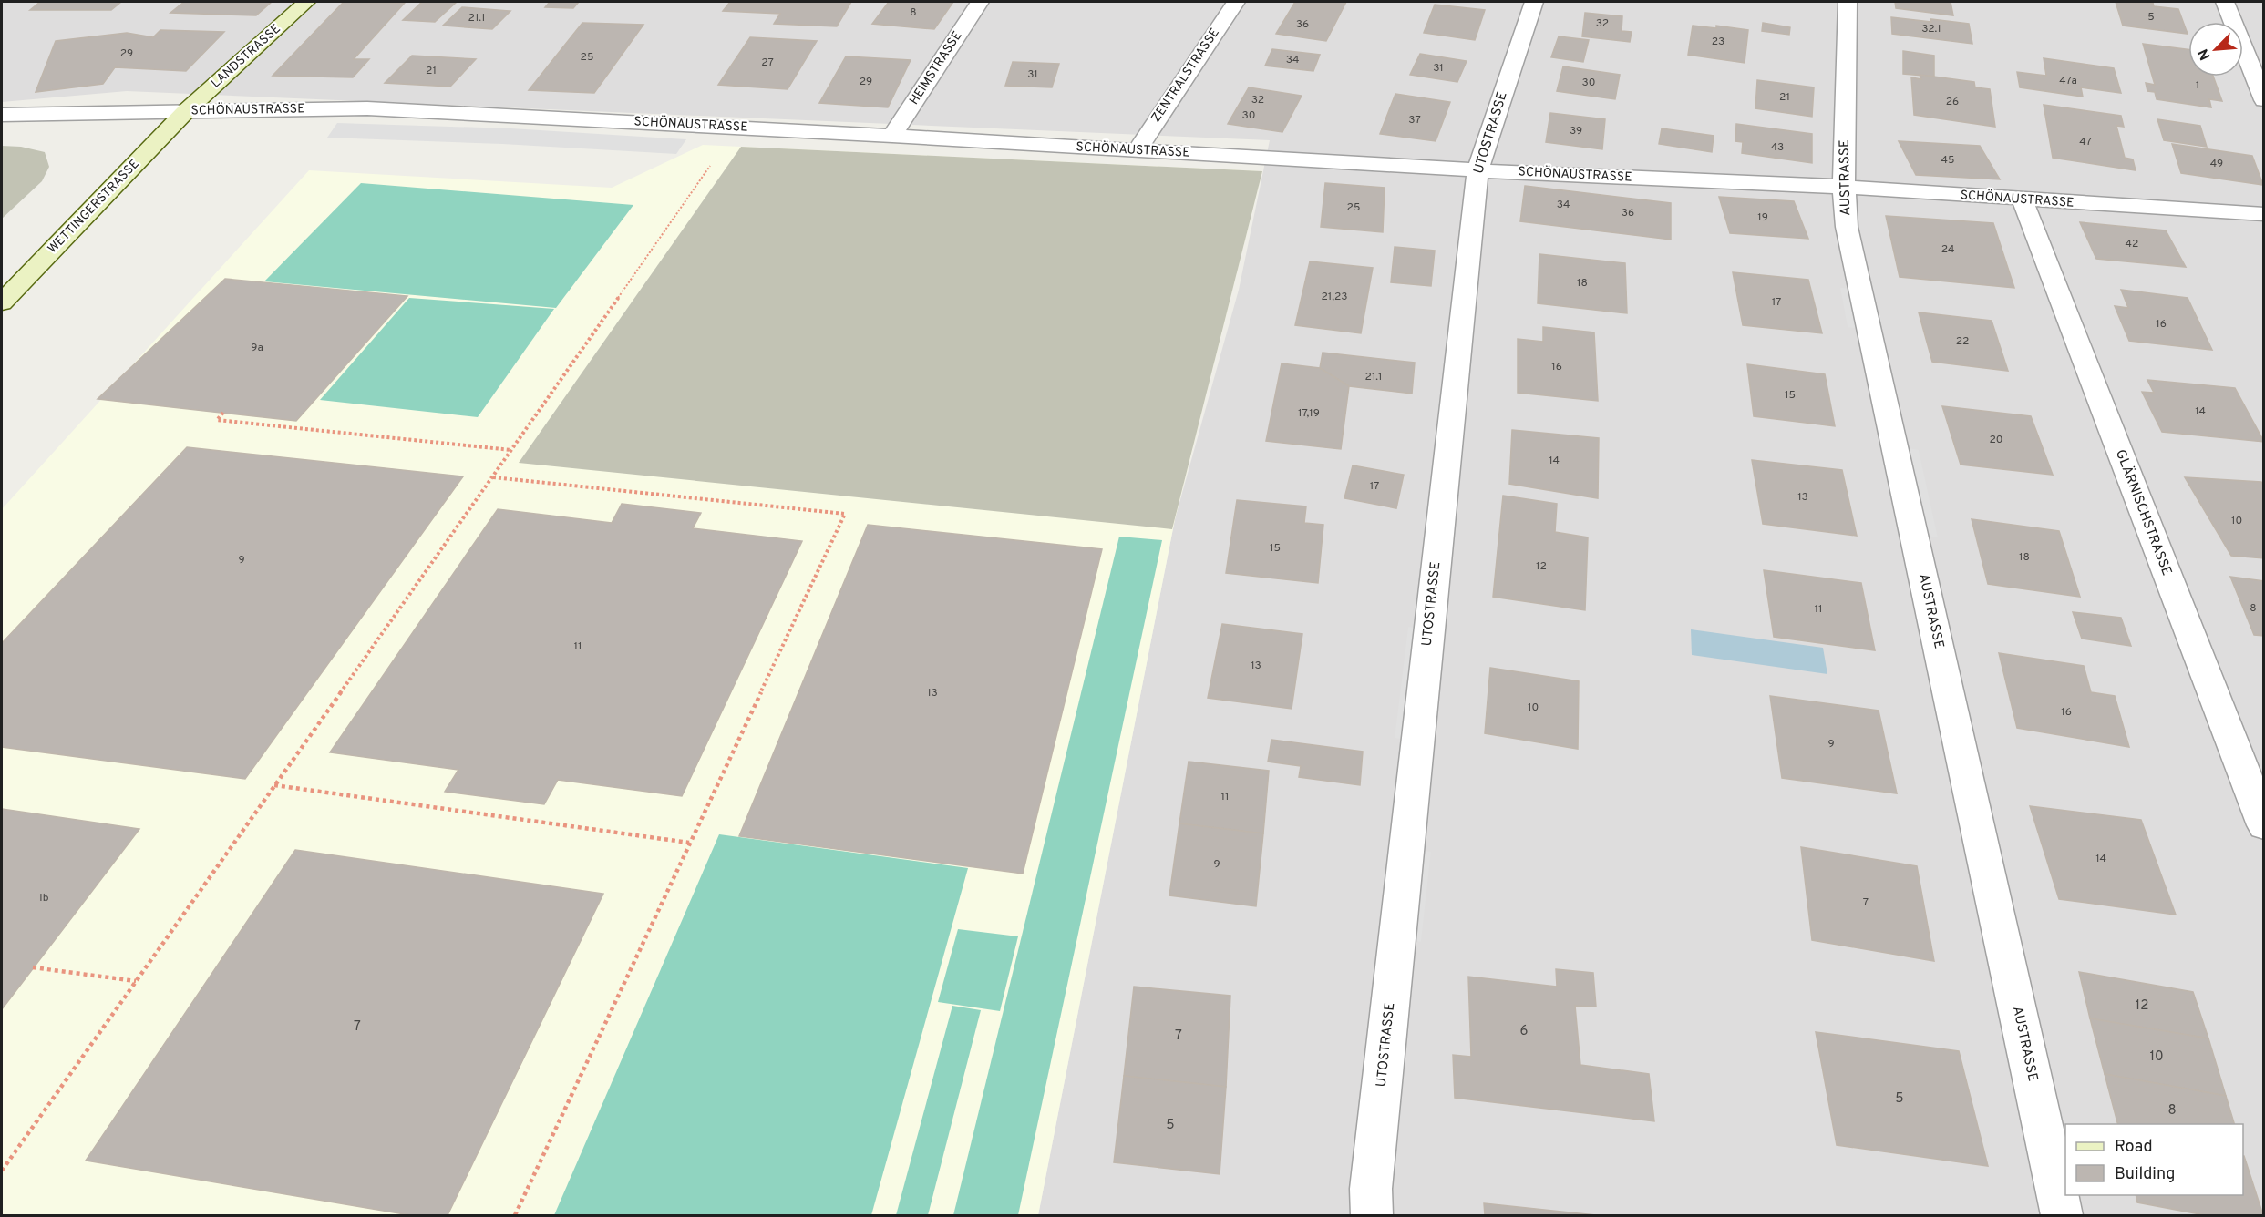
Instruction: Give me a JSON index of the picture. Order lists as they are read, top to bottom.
{
  "streets": {
    "main road": ["LANDSTRASSE", "WETTINGERSTRASSE"],
    "street": [
      "HEIMSTRASSE",
      "ZENTRALSTRASSE",
      "SCHÖNAUSTRASSE",
      "UTOSTRASSE",
      "AUSTRASSE",
      "GLÄRNISCHSTRASSE"
    ]
  },
  "crossings": [
    ["LANDSTRASSE", "SCHÖNAUSTRASSE"],
    ["LANDSTRASSE", "WETTINGERSTRASSE"],
    ["HEIMSTRASSE", "SCHÖNAUSTRASSE"],
    ["ZENTRALSTRASSE", "SCHÖNAUSTRASSE"],
    ["SCHÖNAUSTRASSE", "UTOSTRASSE"],
    ["SCHÖNAUSTRASSE", "AUSTRASSE"],
    ["SCHÖNAUSTRASSE", "WETTINGERSTRASSE"],
    ["SCHÖNAUSTRASSE", "GLÄRNISCHSTRASSE"]
  ],
  "house_numbers": [
    "8",
    "5",
    "21.1",
    "32",
    "36",
    "32.1",
    "23",
    "29",
    "25",
    "34",
    "27",
    "31",
    "21",
    "31",
    "47a",
    "29",
    "30",
    "1",
    "21",
    "32",
    "26",
    "30",
    "37",
    "39",
    "47",
    "43",
    "45",
    "49",
    "34",
    "25",
    "36",
    "19",
    "42",
    "24",
    "18",
    "21,23",
    "17",
    "16",
    "22",
    "9a",
    "16",
    "21.1",
    "15",
    "14",
    "17,19",
    "20",
    "14",
    "17",
    "13",
    "10",
    "15",
    "18",
    "9",
    "12",
    "8",
    "11",
    "11",
    "13",
    "13",
    "10",
    "16",
    "9",
    "11",
    "14",
    "9",
    "1b",
    "7",
    "12",
    "7",
    "6",
    "7",
    "10",
    "5",
    "8",
    "5"
  ],
  "legend": ["Road", "Building"],
  "north": "bottom left"
}
